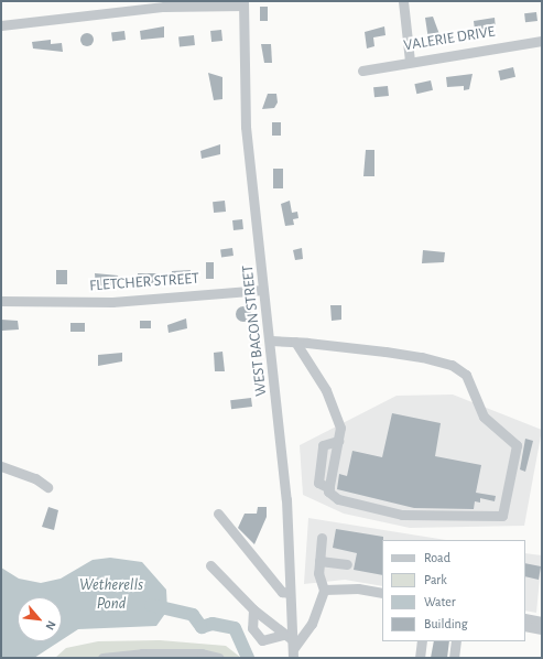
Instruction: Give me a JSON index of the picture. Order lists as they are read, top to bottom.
{
  "streets": {
    "street": ["VALERIE DRIVE", "FLETCHER STREET", "WEST BACON STREET"]
  },
  "crossings": [
    ["FLETCHER STREET", "WEST BACON STREET"]
  ],
  "water": ["Wetherells Pond"],
  "legend": [
    "Road",
    "Park",
    "Water",
    "Building"
  ],
  "north": "bottom right"
}
